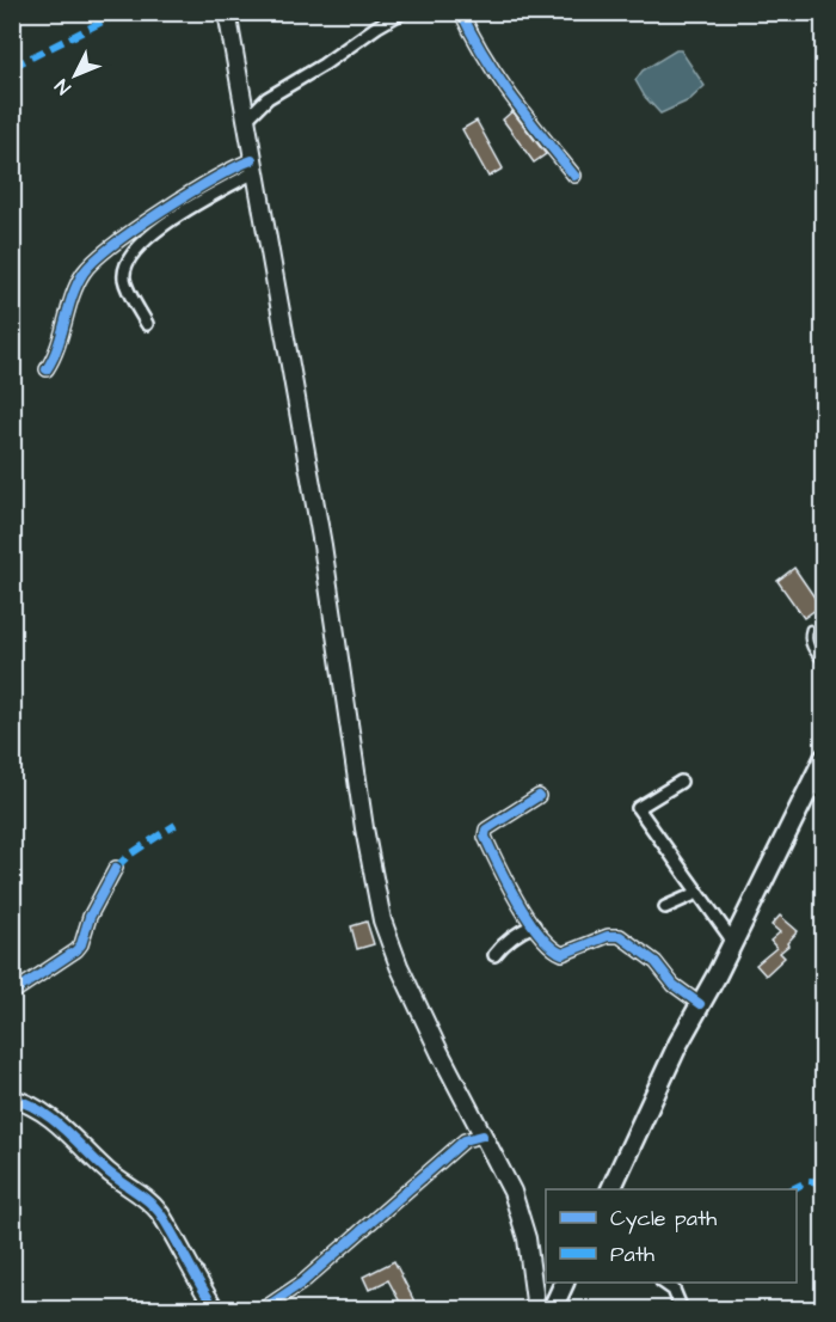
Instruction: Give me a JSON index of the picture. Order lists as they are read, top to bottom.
{
  "legend": ["Cycle path", "Path"],
  "north": "bottom left"
}
